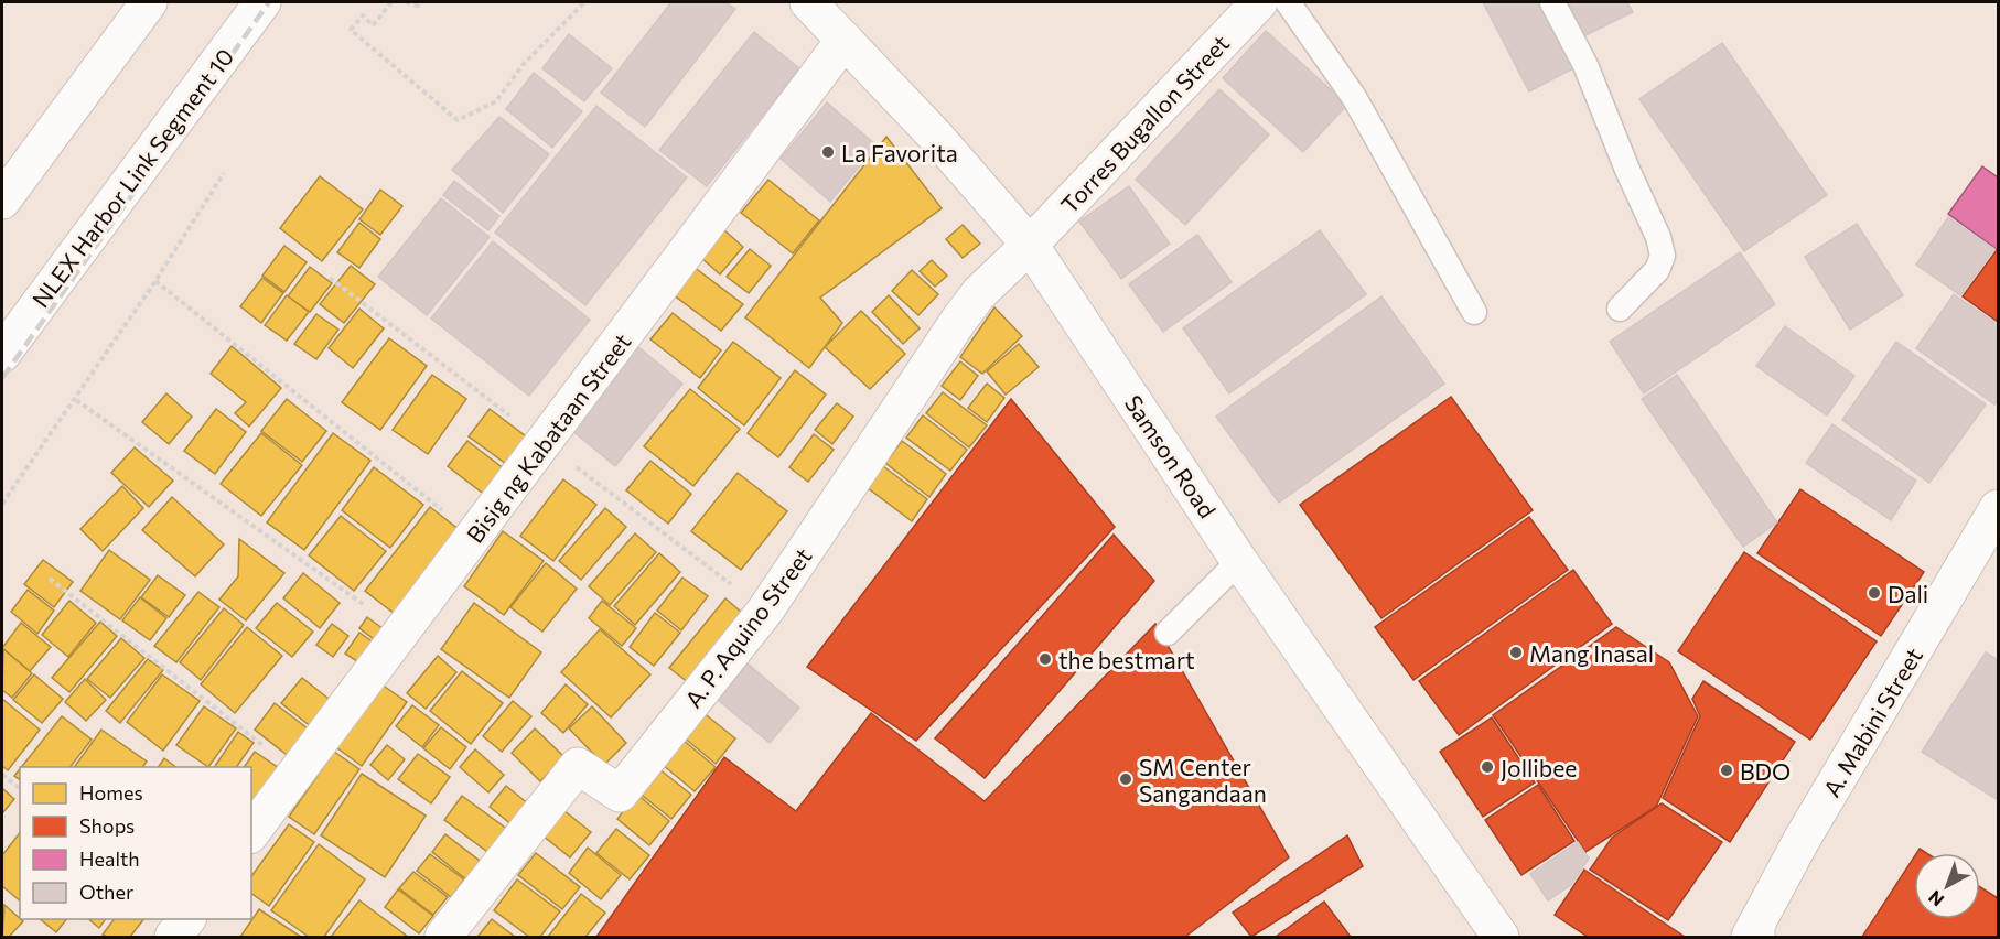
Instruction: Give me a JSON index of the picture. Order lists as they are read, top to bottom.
{
  "streets": {
    "main road": [
      "Torres Bugallon Street",
      "NLEX Harbor Link Segment 10",
      "Bisig ng Kabataan Street",
      "Samson Road",
      "A. P. Aquino Street",
      "A. Mabini Street"
    ]
  },
  "crossings": [
    ["Torres Bugallon Street", "Samson Road"],
    ["Torres Bugallon Street", "A. P. Aquino Street"],
    ["Bisig ng Kabataan Street", "Samson Road"],
    ["Samson Road", "A. P. Aquino Street"]
  ],
  "places": [
    "La Favorita",
    "Dali",
    "Mang Inasal",
    "the bestmart",
    "Jollibee",
    "BDO",
    "SM Center Sangandaan"
  ],
  "legend": [
    "Homes",
    "Shops",
    "Health",
    "Other"
  ],
  "north": "bottom left"
}
